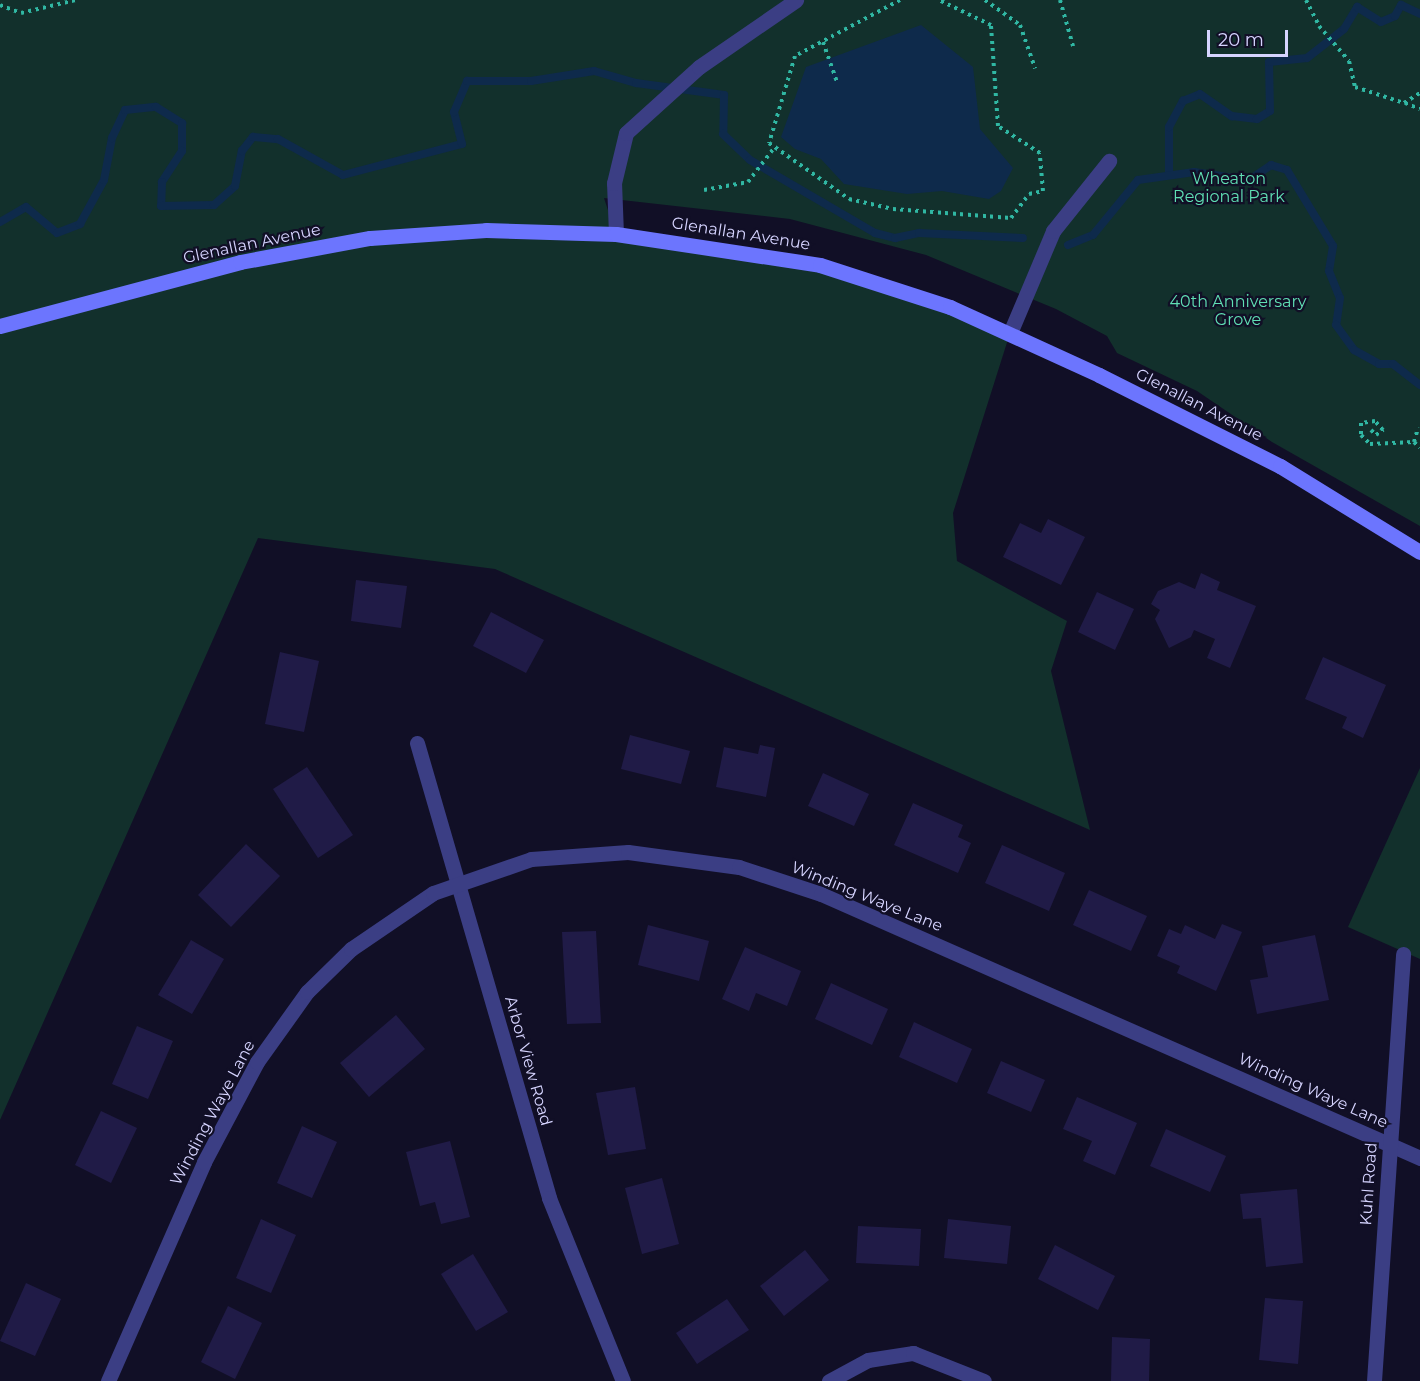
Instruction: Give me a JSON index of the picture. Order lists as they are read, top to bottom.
{
  "streets": {
    "street": [
      "Glenallan Avenue",
      "Winding Waye Lane",
      "Arbor View Road",
      "Kuhl Road"
    ]
  },
  "crossings": [
    ["Winding Waye Lane", "Arbor View Road"],
    ["Winding Waye Lane", "Kuhl Road"]
  ],
  "parks": ["Wheaton Regional Park", "40th Anniversary Grove"],
  "scale_bar": "20 m"
}
